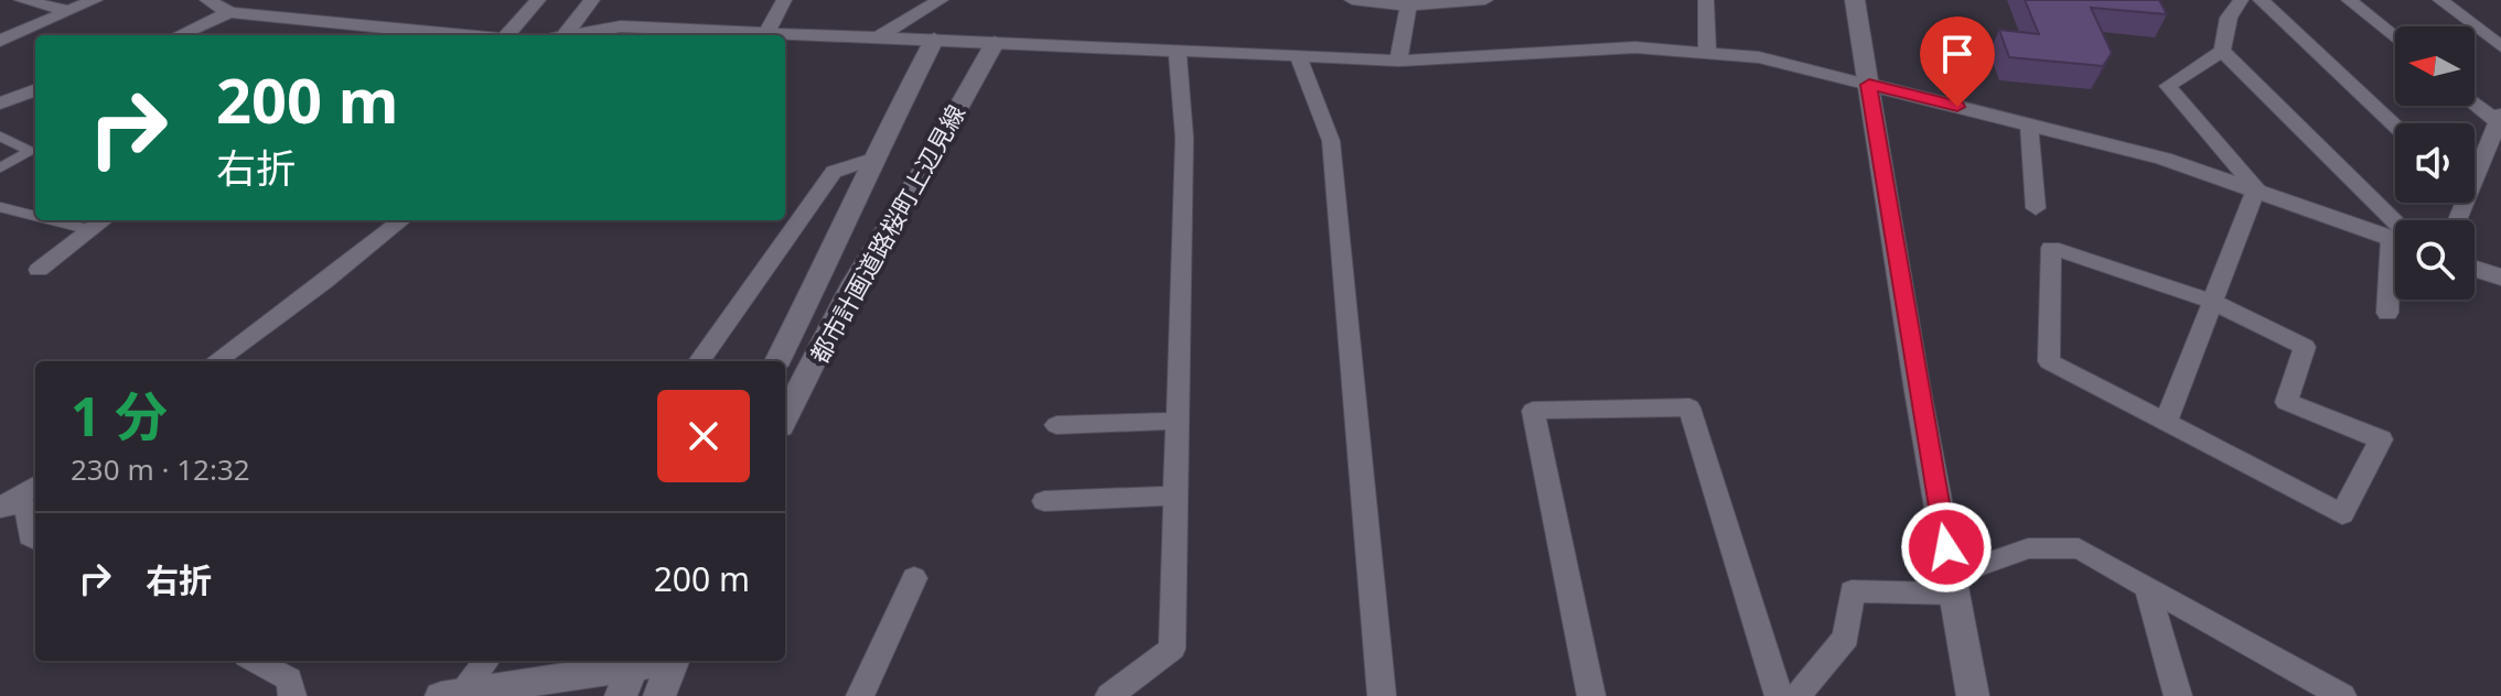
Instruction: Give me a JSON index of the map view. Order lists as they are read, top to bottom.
{
  "streets": {
    "street": ["都市計画道路桜町上辺見線"]
  },
  "north": "left",
  "page": {
    "turn": ["200 m", "右折"],
    "heading": ["1 分", "230 m · 12:32"],
    "list": [
      {
        "name": "右折",
        "value": "200 m"
      }
    ]
  }
}
